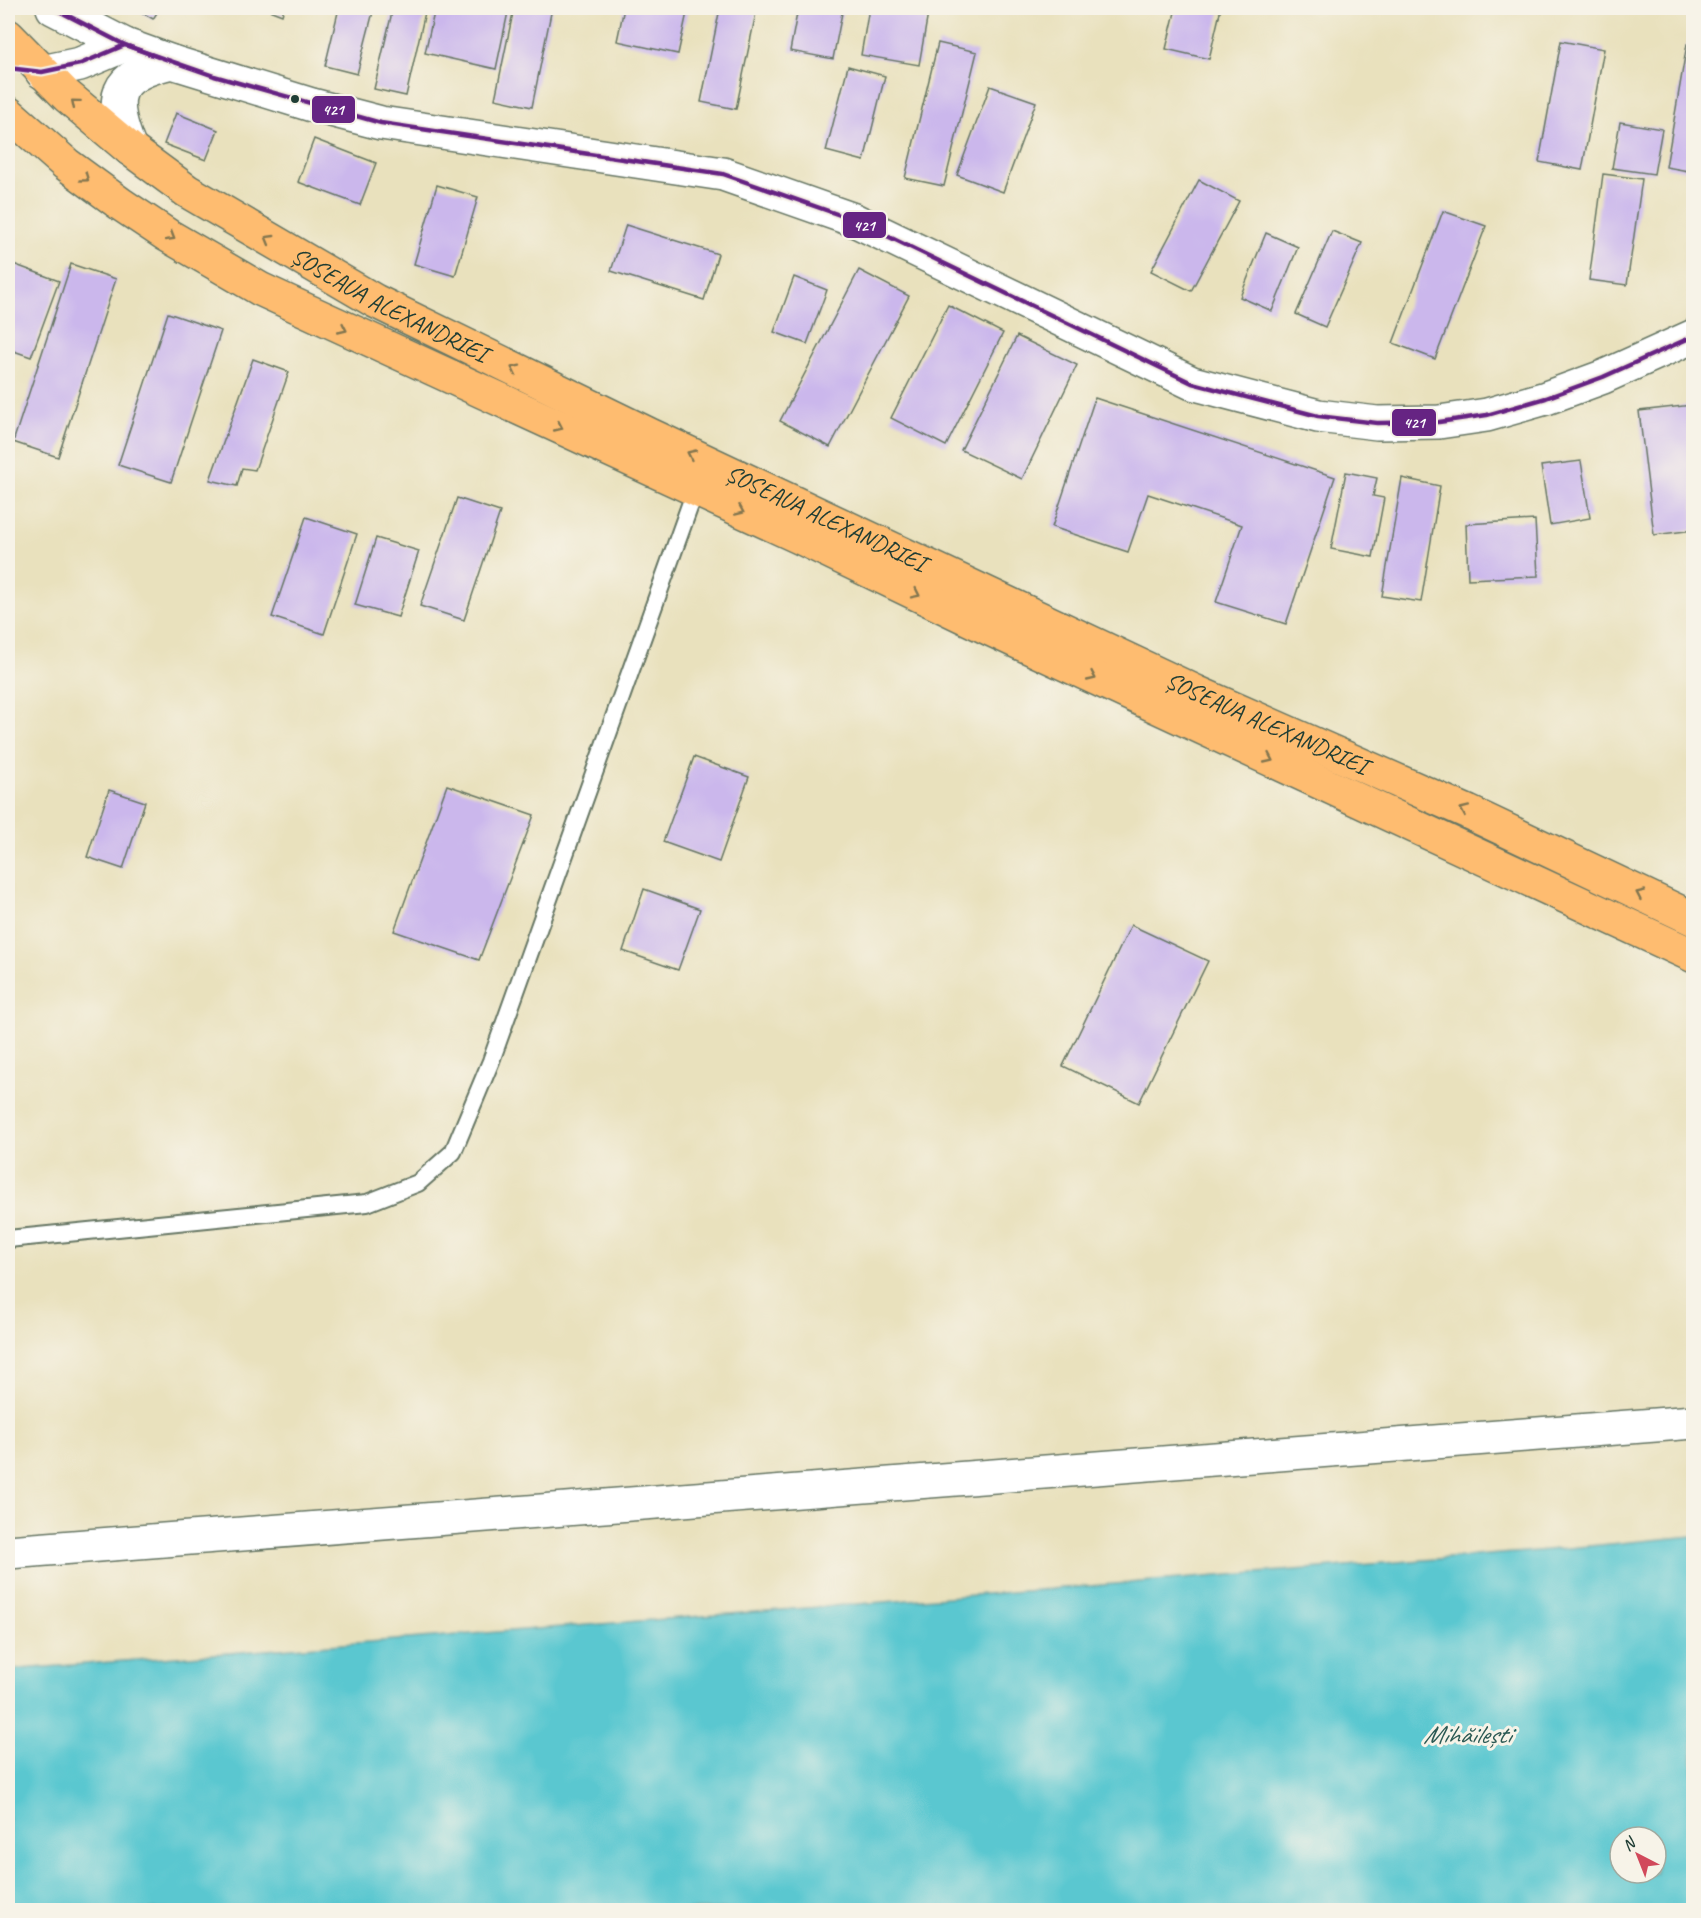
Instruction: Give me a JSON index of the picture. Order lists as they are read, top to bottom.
{
  "streets": {
    "highway": ["ȘOSEAUA ALEXANDRIEI"]
  },
  "water": ["Mihăilești"],
  "lines": ["transit line 421"],
  "north": "top left"
}
